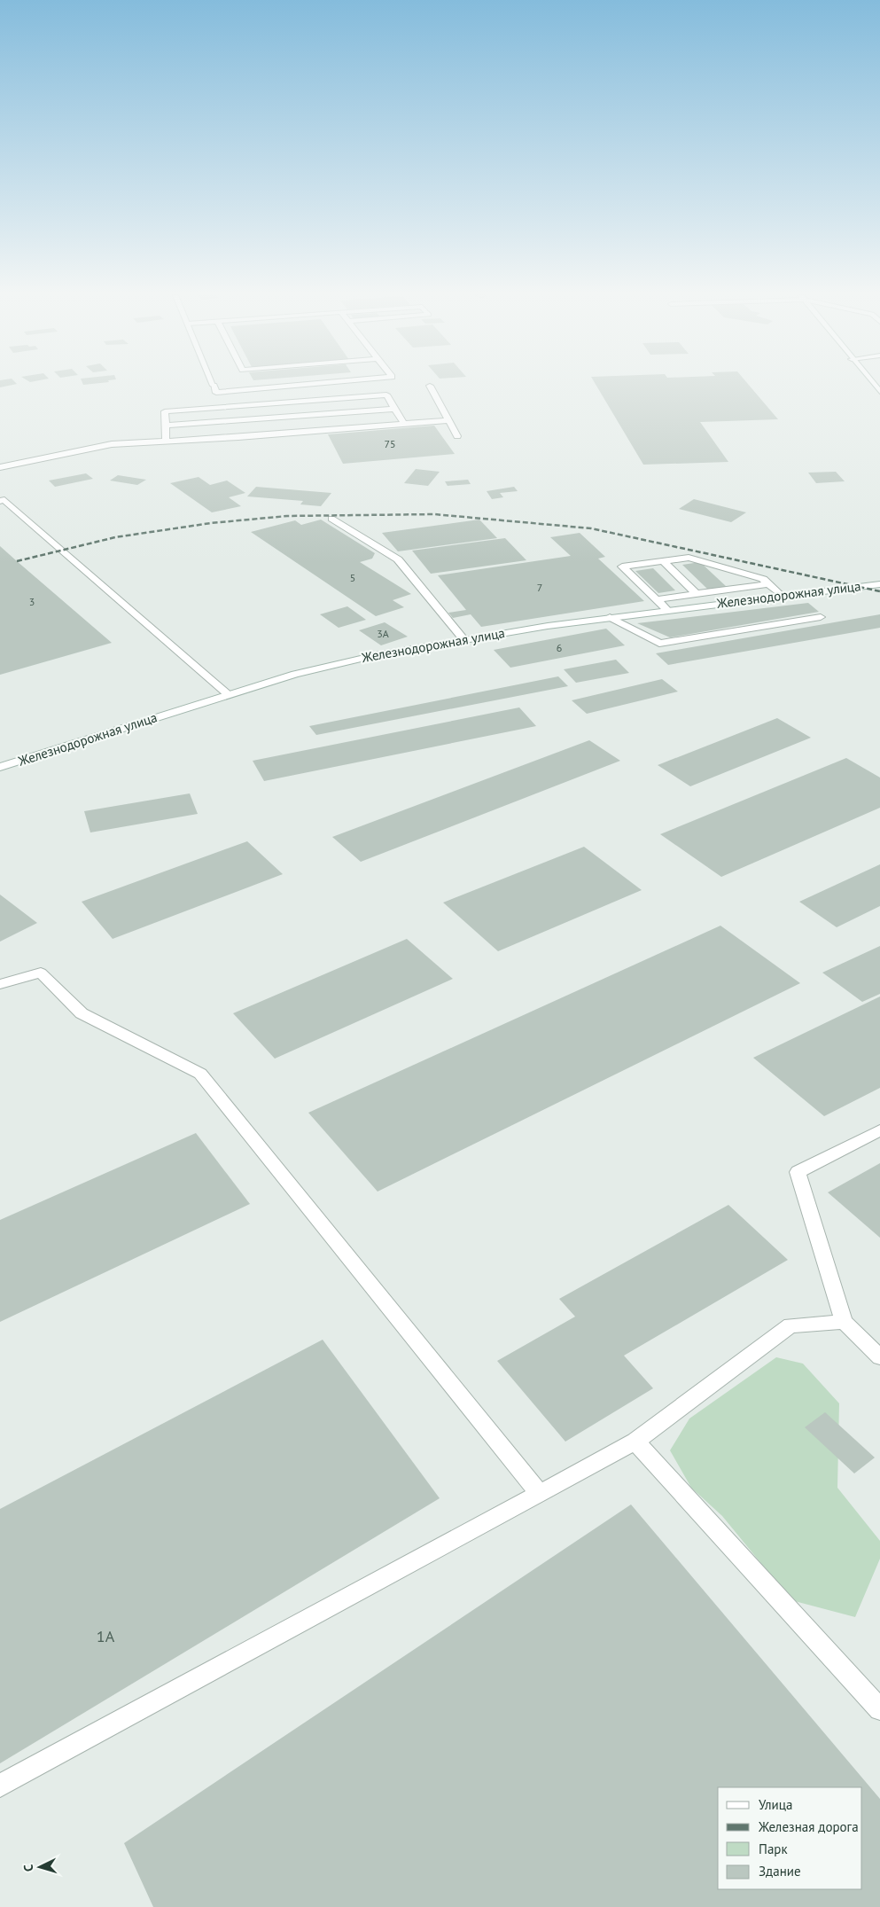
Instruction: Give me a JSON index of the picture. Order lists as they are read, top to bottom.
{
  "streets": {
    "street": ["Железнодорожная улица"]
  },
  "house_numbers": [
    "75",
    "5",
    "7",
    "3",
    "3А",
    "6",
    "1А"
  ],
  "legend": [
    "Улица",
    "Железная дорога",
    "Парк",
    "Здание"
  ],
  "north": "left"
}
